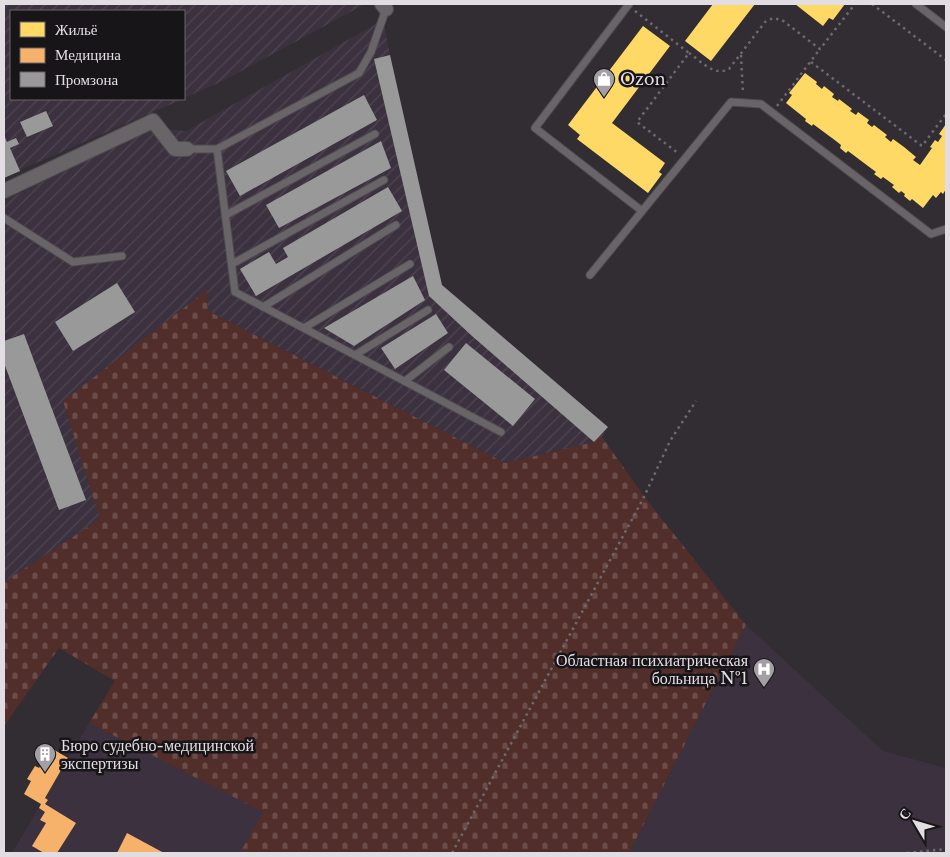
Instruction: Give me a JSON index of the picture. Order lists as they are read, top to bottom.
{
  "places": {
    "shop": ["Ozon"],
    "hospital": ["Областная психиатрическая больница №1"],
    "building": ["Бюро судебно-медицинской экспертизы"]
  },
  "legend": ["Жильё", "Медицина", "Промзона"],
  "north": "top left"
}
